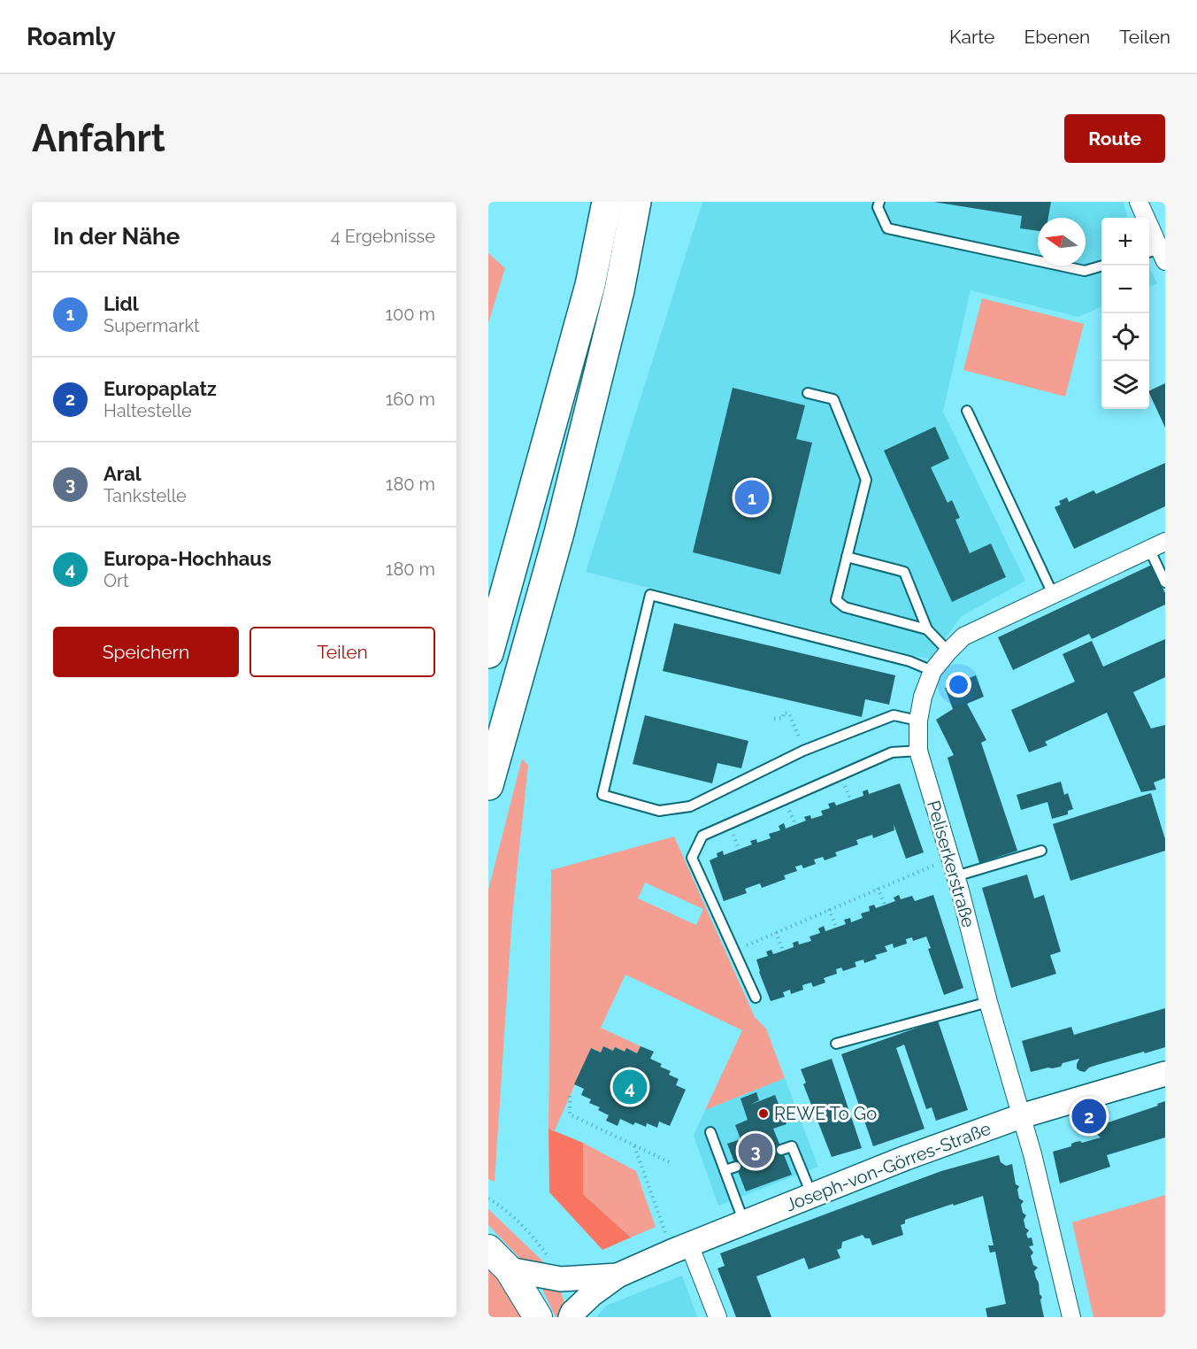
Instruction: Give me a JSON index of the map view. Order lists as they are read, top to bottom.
{
  "streets": {
    "main road": ["Joseph-von-Görres-Straße"],
    "street": ["Peliserkerstraße"]
  },
  "crossings": [
    ["Peliserkerstraße", "Joseph-von-Görres-Straße"]
  ],
  "places": ["REWE To Go"],
  "north": "left",
  "page": {
    "header": "Roamly",
    "nav": ["Karte", "Ebenen", "Teilen"],
    "buttons": [
      "Route",
      ["Speichern", "Teilen"]
    ],
    "title": "Anfahrt",
    "heading": ["In der Nähe", "4 Ergebnisse"],
    "map_buttons": ["+", "−"],
    "list": [
      {
        "mark": "1",
        "name": "Lidl",
        "note": "Supermarkt",
        "value": "100 m"
      },
      {
        "mark": "2",
        "name": "Europaplatz",
        "note": "Haltestelle",
        "value": "160 m"
      },
      {
        "mark": "3",
        "name": "Aral",
        "note": "Tankstelle",
        "value": "180 m"
      },
      {
        "mark": "4",
        "name": "Europa-Hochhaus",
        "note": "Ort",
        "value": "180 m"
      }
    ],
    "pins": [
      "1",
      "4",
      "2",
      "3"
    ]
  }
}
